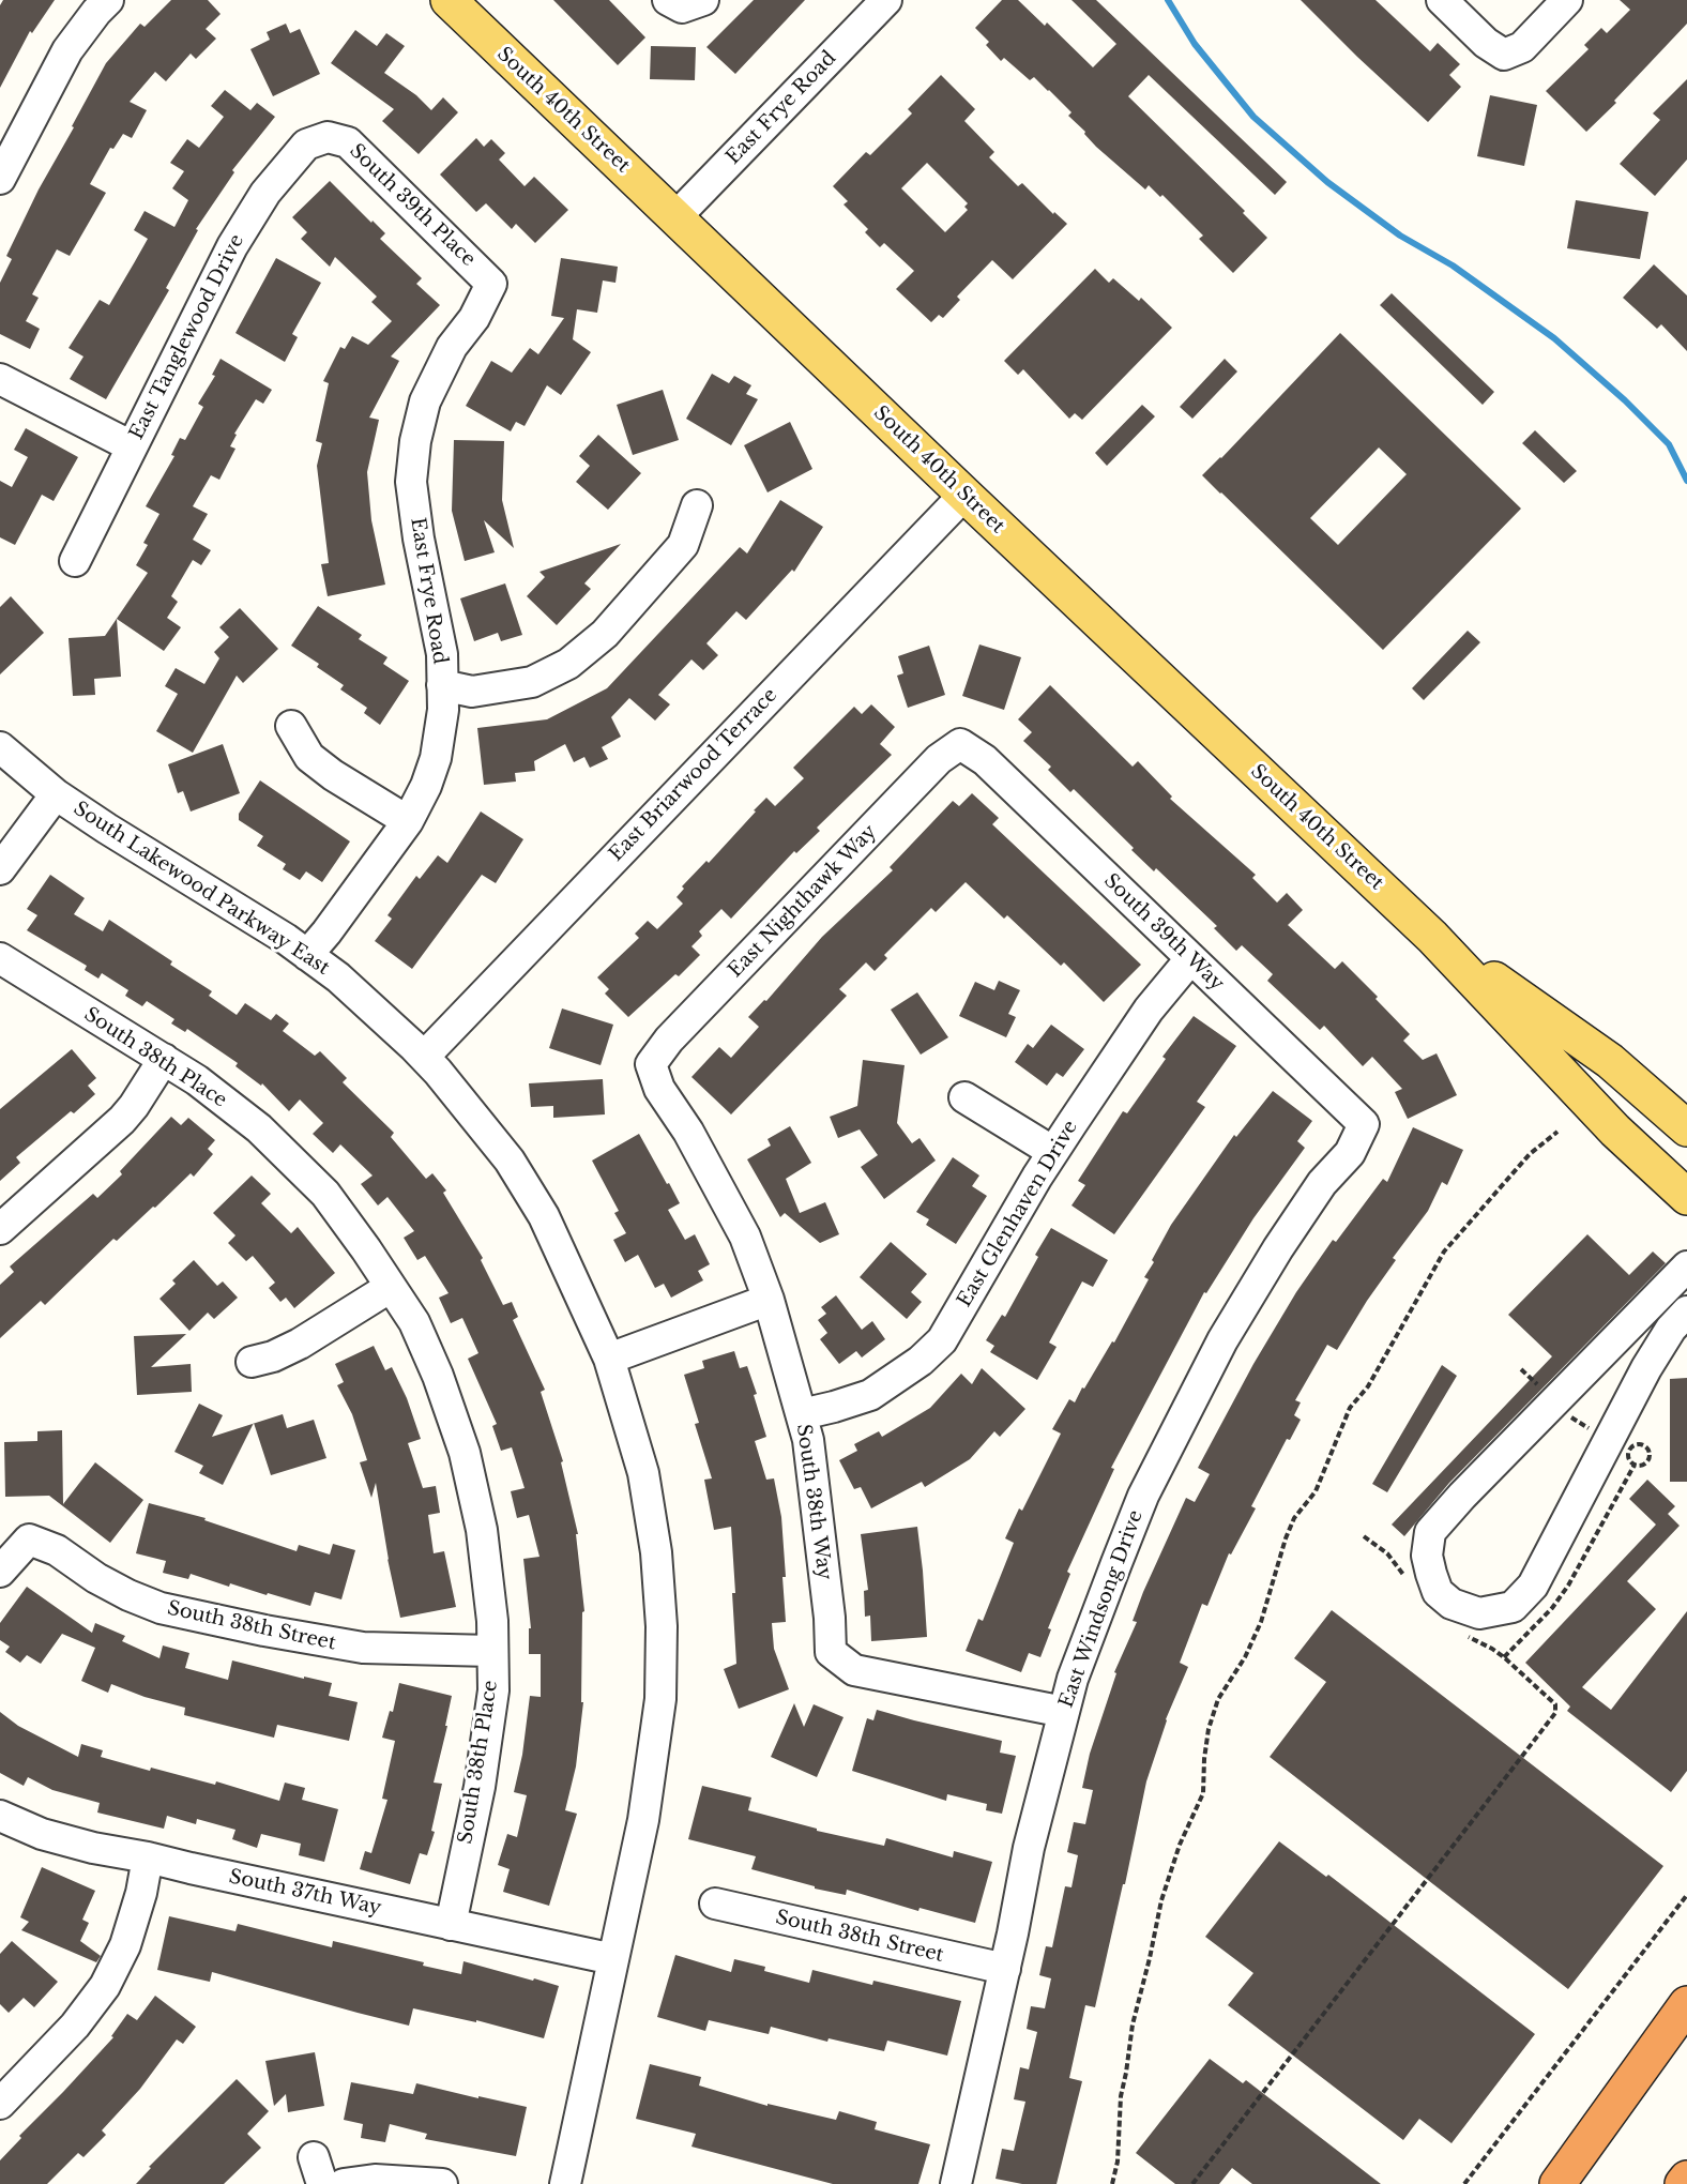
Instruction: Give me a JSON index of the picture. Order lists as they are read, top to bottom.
{
  "streets": {
    "main road": ["South 40th Street"],
    "street": [
      "East Frye Road",
      "South 39th Place",
      "East Tanglewood Drive",
      "East Briarwood Terrace",
      "South Lakewood Parkway East",
      "East Nighthawk Way",
      "South 39th Way",
      "South 38th Place",
      "East Glenhaven Drive",
      "South 38th Way",
      "East Windsong Drive",
      "South 38th Street",
      "South 37th Way"
    ]
  },
  "crossings": [
    ["East Frye Road", "South 40th Street"],
    ["East Frye Road", "South 39th Place"],
    ["East Frye Road", "South Lakewood Parkway East"],
    ["South 40th Street", "East Briarwood Terrace"],
    ["South 39th Place", "East Tanglewood Drive"],
    ["East Briarwood Terrace", "South Lakewood Parkway East"],
    ["South Lakewood Parkway East", "South 37th Way"],
    ["East Nighthawk Way", "South 39th Way"],
    ["East Nighthawk Way", "South 38th Way"],
    ["South 39th Way", "East Glenhaven Drive"],
    ["South 39th Way", "East Windsong Drive"],
    ["South 38th Place", "South 38th Street"],
    ["South 38th Place", "South 37th Way"],
    ["East Glenhaven Drive", "South 38th Way"],
    ["South 38th Way", "East Windsong Drive"],
    ["East Windsong Drive", "South 38th Street"]
  ]
}
